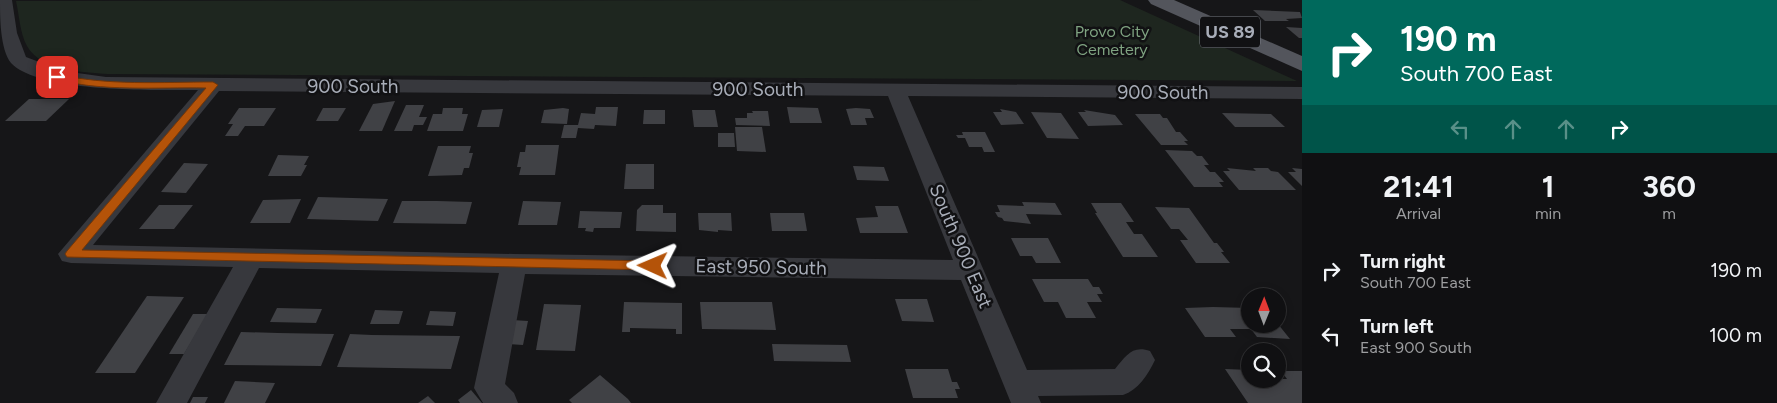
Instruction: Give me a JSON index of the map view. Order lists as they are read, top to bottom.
{
  "streets": {
    "main road": ["US 89"],
    "street": ["900 South", "South 900 East", "East 950 South"]
  },
  "crossings": [
    ["900 South", "South 900 East"],
    ["900 South", "East 950 South"],
    ["South 900 East", "East 950 South"]
  ],
  "parks": ["Provo City Cemetery"],
  "north": "top",
  "page": {
    "turn": ["190 m", "South 700 East"],
    "eta": [
      "21:41",
      "Arrival",
      "1",
      "min",
      "360",
      "m"
    ],
    "list": [
      {
        "name": "Turn right",
        "note": "South 700 East",
        "value": "190 m"
      },
      {
        "name": "Turn left",
        "note": "East 900 South",
        "value": "100 m"
      }
    ]
  }
}
